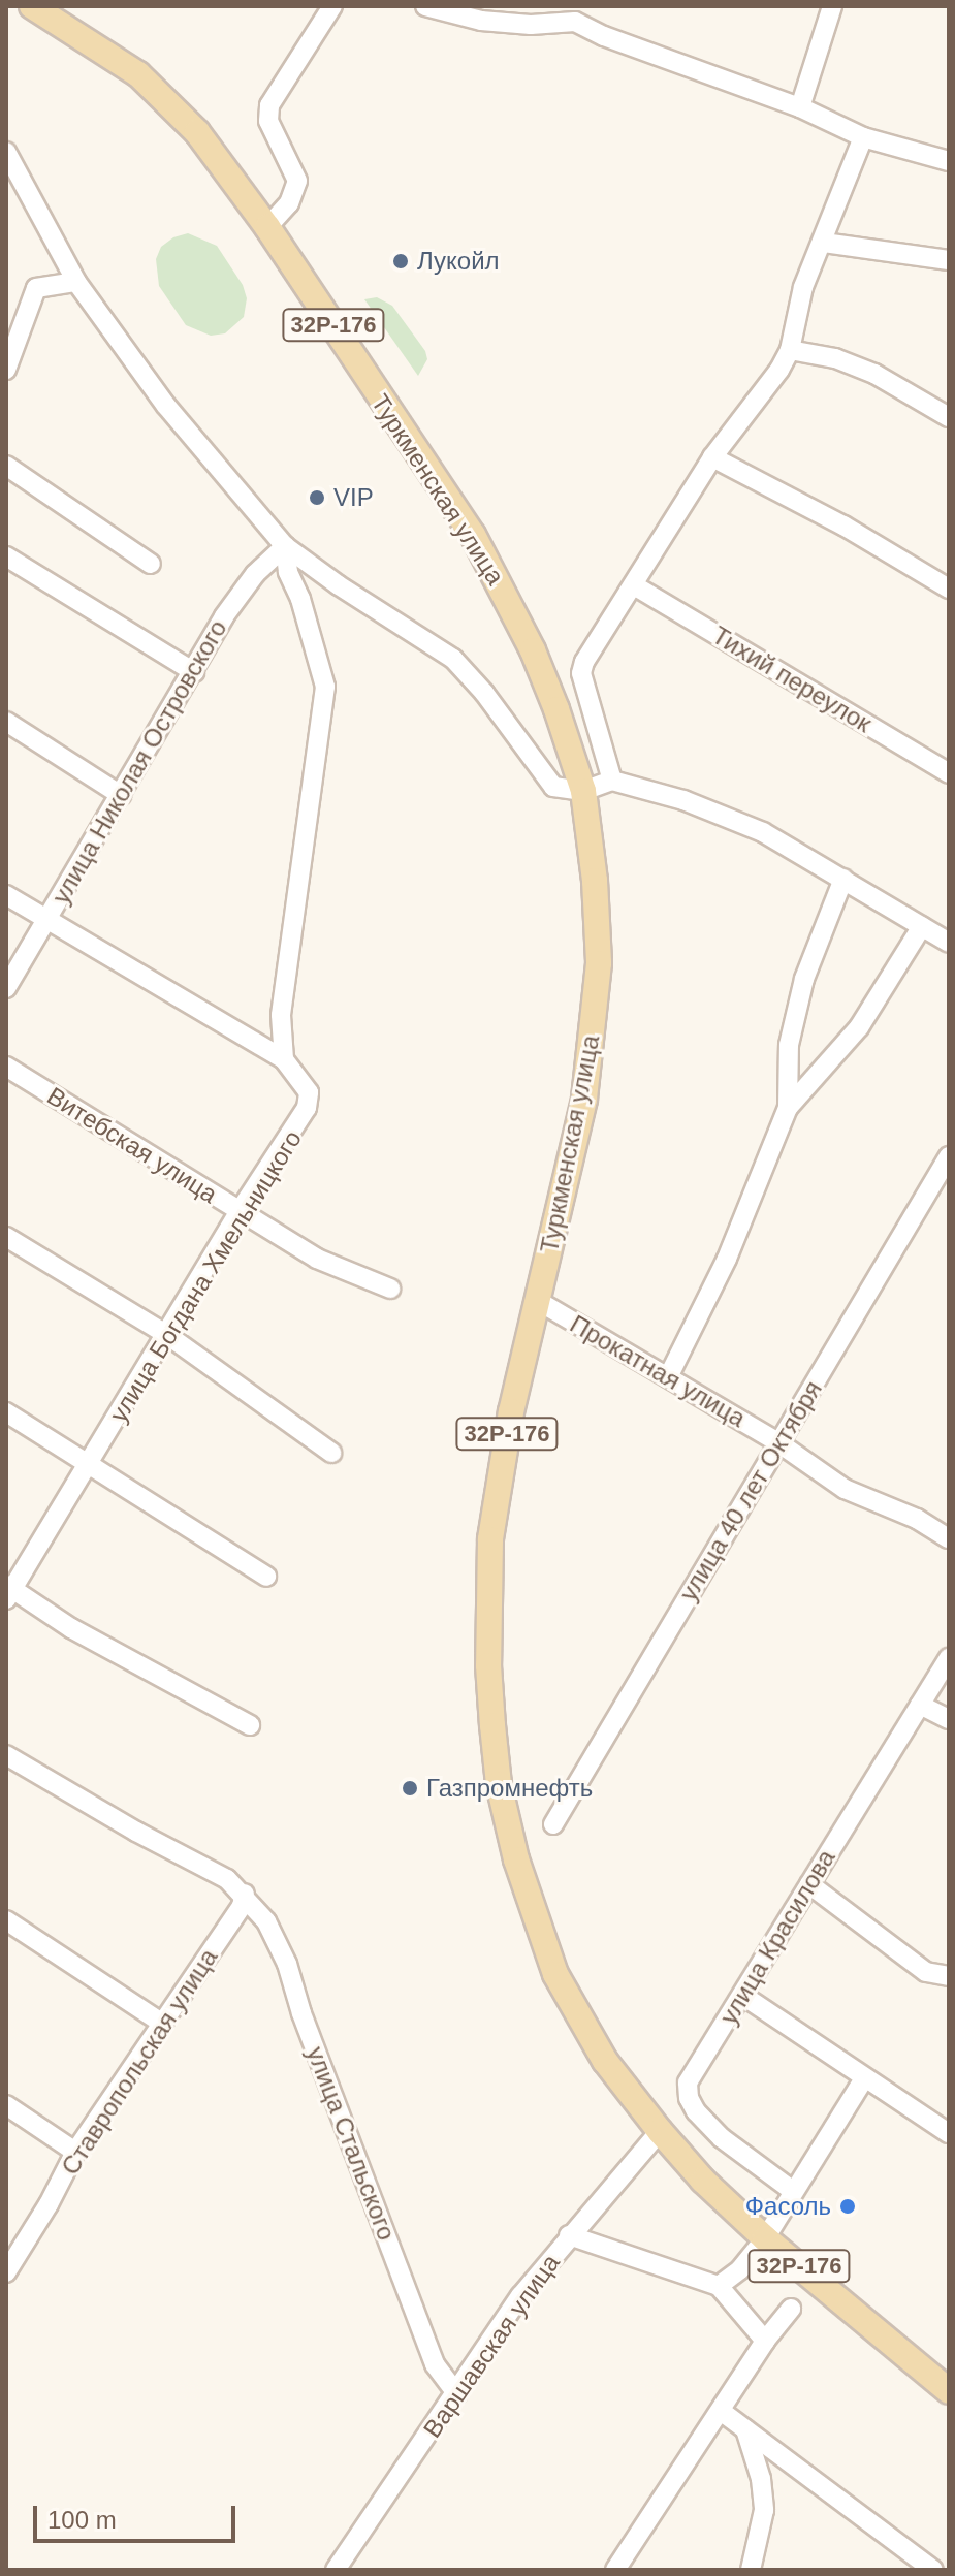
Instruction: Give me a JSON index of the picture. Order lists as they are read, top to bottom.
{
  "streets": {
    "main road": ["32Р-176", "Туркменская улица"],
    "street": [
      "Тихий переулок",
      "улица Николая Островского",
      "Витебская улица",
      "улица Богдана Хмельницкого",
      "Прокатная улица",
      "улица 40 лет Октября",
      "улица Красилова",
      "Ставропольская улица",
      "улица Стальского",
      "Варшавская улица"
    ]
  },
  "crossings": [
    ["32Р-176", "Туркменская улица"],
    ["32Р-176", "Варшавская улица"],
    ["Туркменская улица", "Прокатная улица"],
    ["Туркменская улица", "Варшавская улица"],
    ["Витебская улица", "улица Богдана Хмельницкого"],
    ["Прокатная улица", "улица 40 лет Октября"],
    ["Ставропольская улица", "улица Стальского"],
    ["улица Стальского", "Варшавская улица"]
  ],
  "places": [
    "Лукойл",
    "VIP",
    "Газпромнефть",
    "Фасоль"
  ],
  "scale_bar": "100 m"
}
